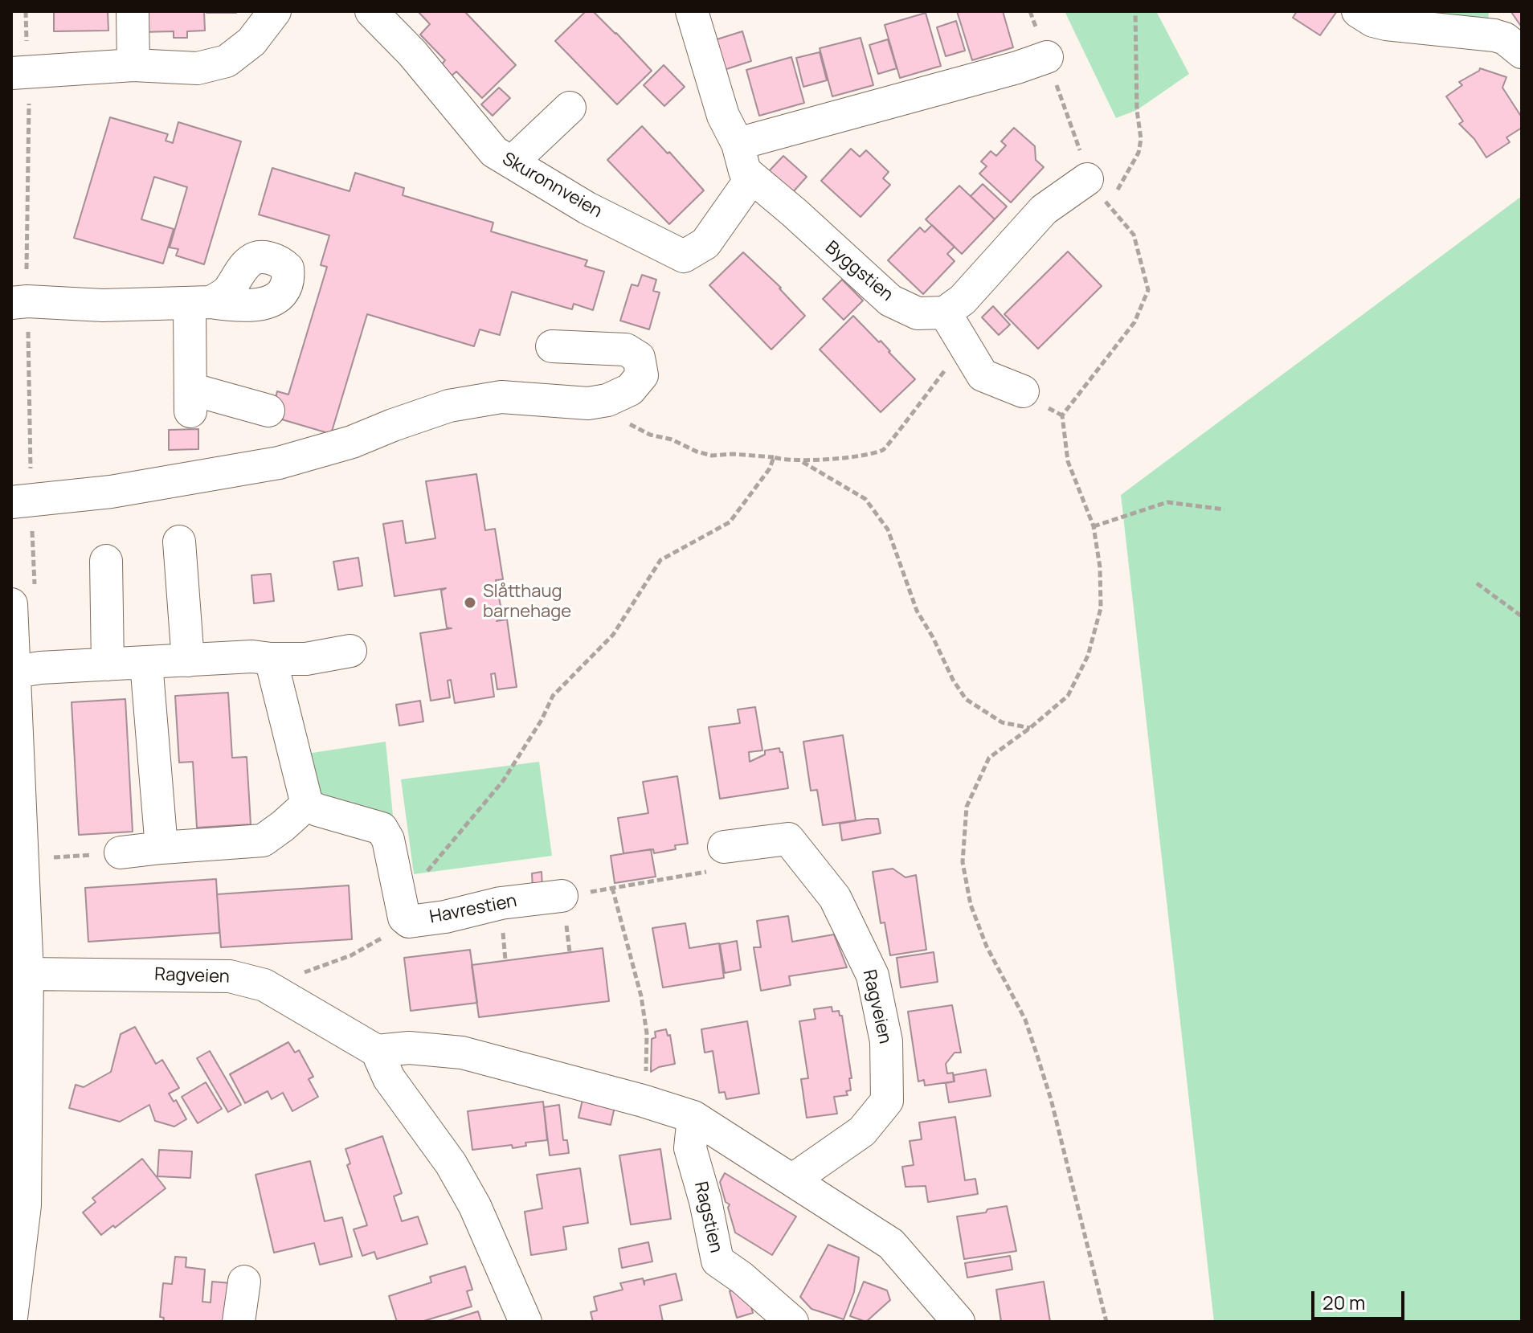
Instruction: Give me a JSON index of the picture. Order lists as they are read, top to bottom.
{
  "streets": {
    "street": [
      "Skuronnveien",
      "Byggstien",
      "Havrestien",
      "Ragveien",
      "Ragstien"
    ]
  },
  "crossings": [
    ["Skuronnveien", "Byggstien"]
  ],
  "places": ["Slåtthaug barnehage"],
  "scale_bar": "20 m"
}
